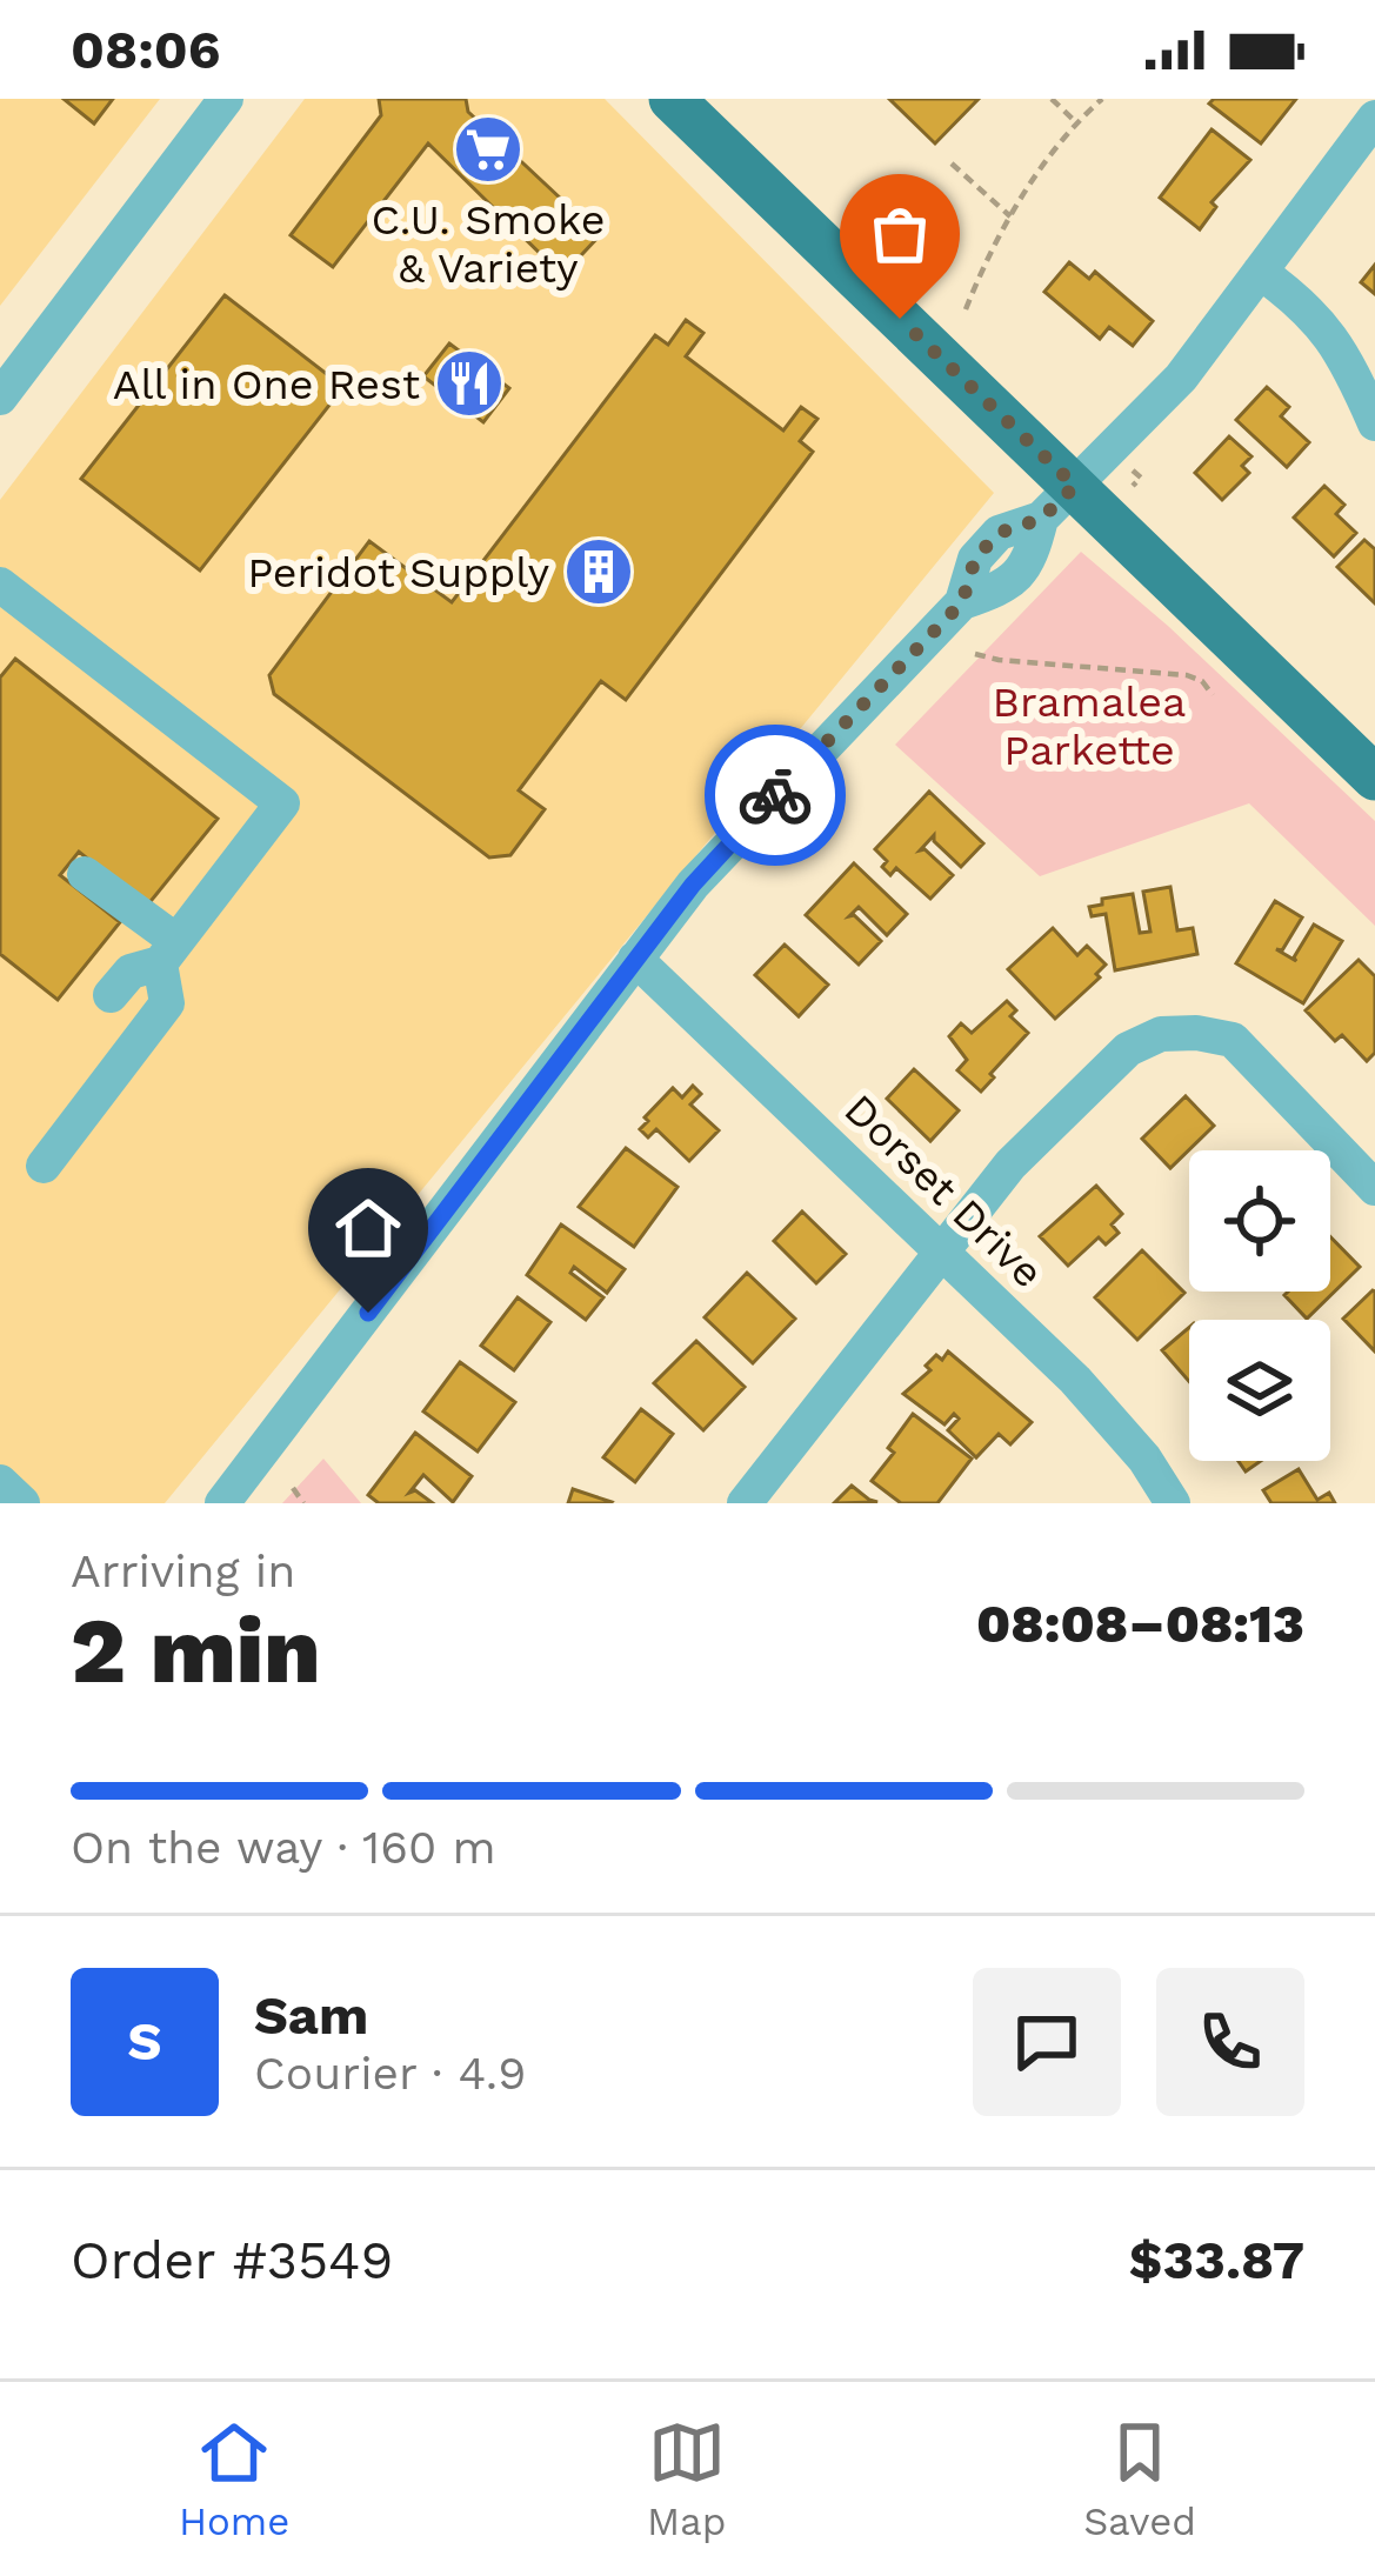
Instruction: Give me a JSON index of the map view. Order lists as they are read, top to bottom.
{
  "streets": {
    "street": ["Dorset Drive"]
  },
  "parks": ["Bramalea Parkette"],
  "places": {
    "supermarket": ["C.U. Smoke & Variety"],
    "restaurant": ["All in One Rest"],
    "building": ["Peridot Supply"]
  },
  "page": {
    "status": "08:06",
    "heading": ["2 min", "Arriving in", "08:08–08:13"],
    "panel": [
      "Sam",
      "Courier · 4.9",
      "Order #3549",
      "$33.87"
    ],
    "bar": "On the way · 160 m",
    "round": "S",
    "tabs": ["Home", "Map", "Saved"]
  }
}
